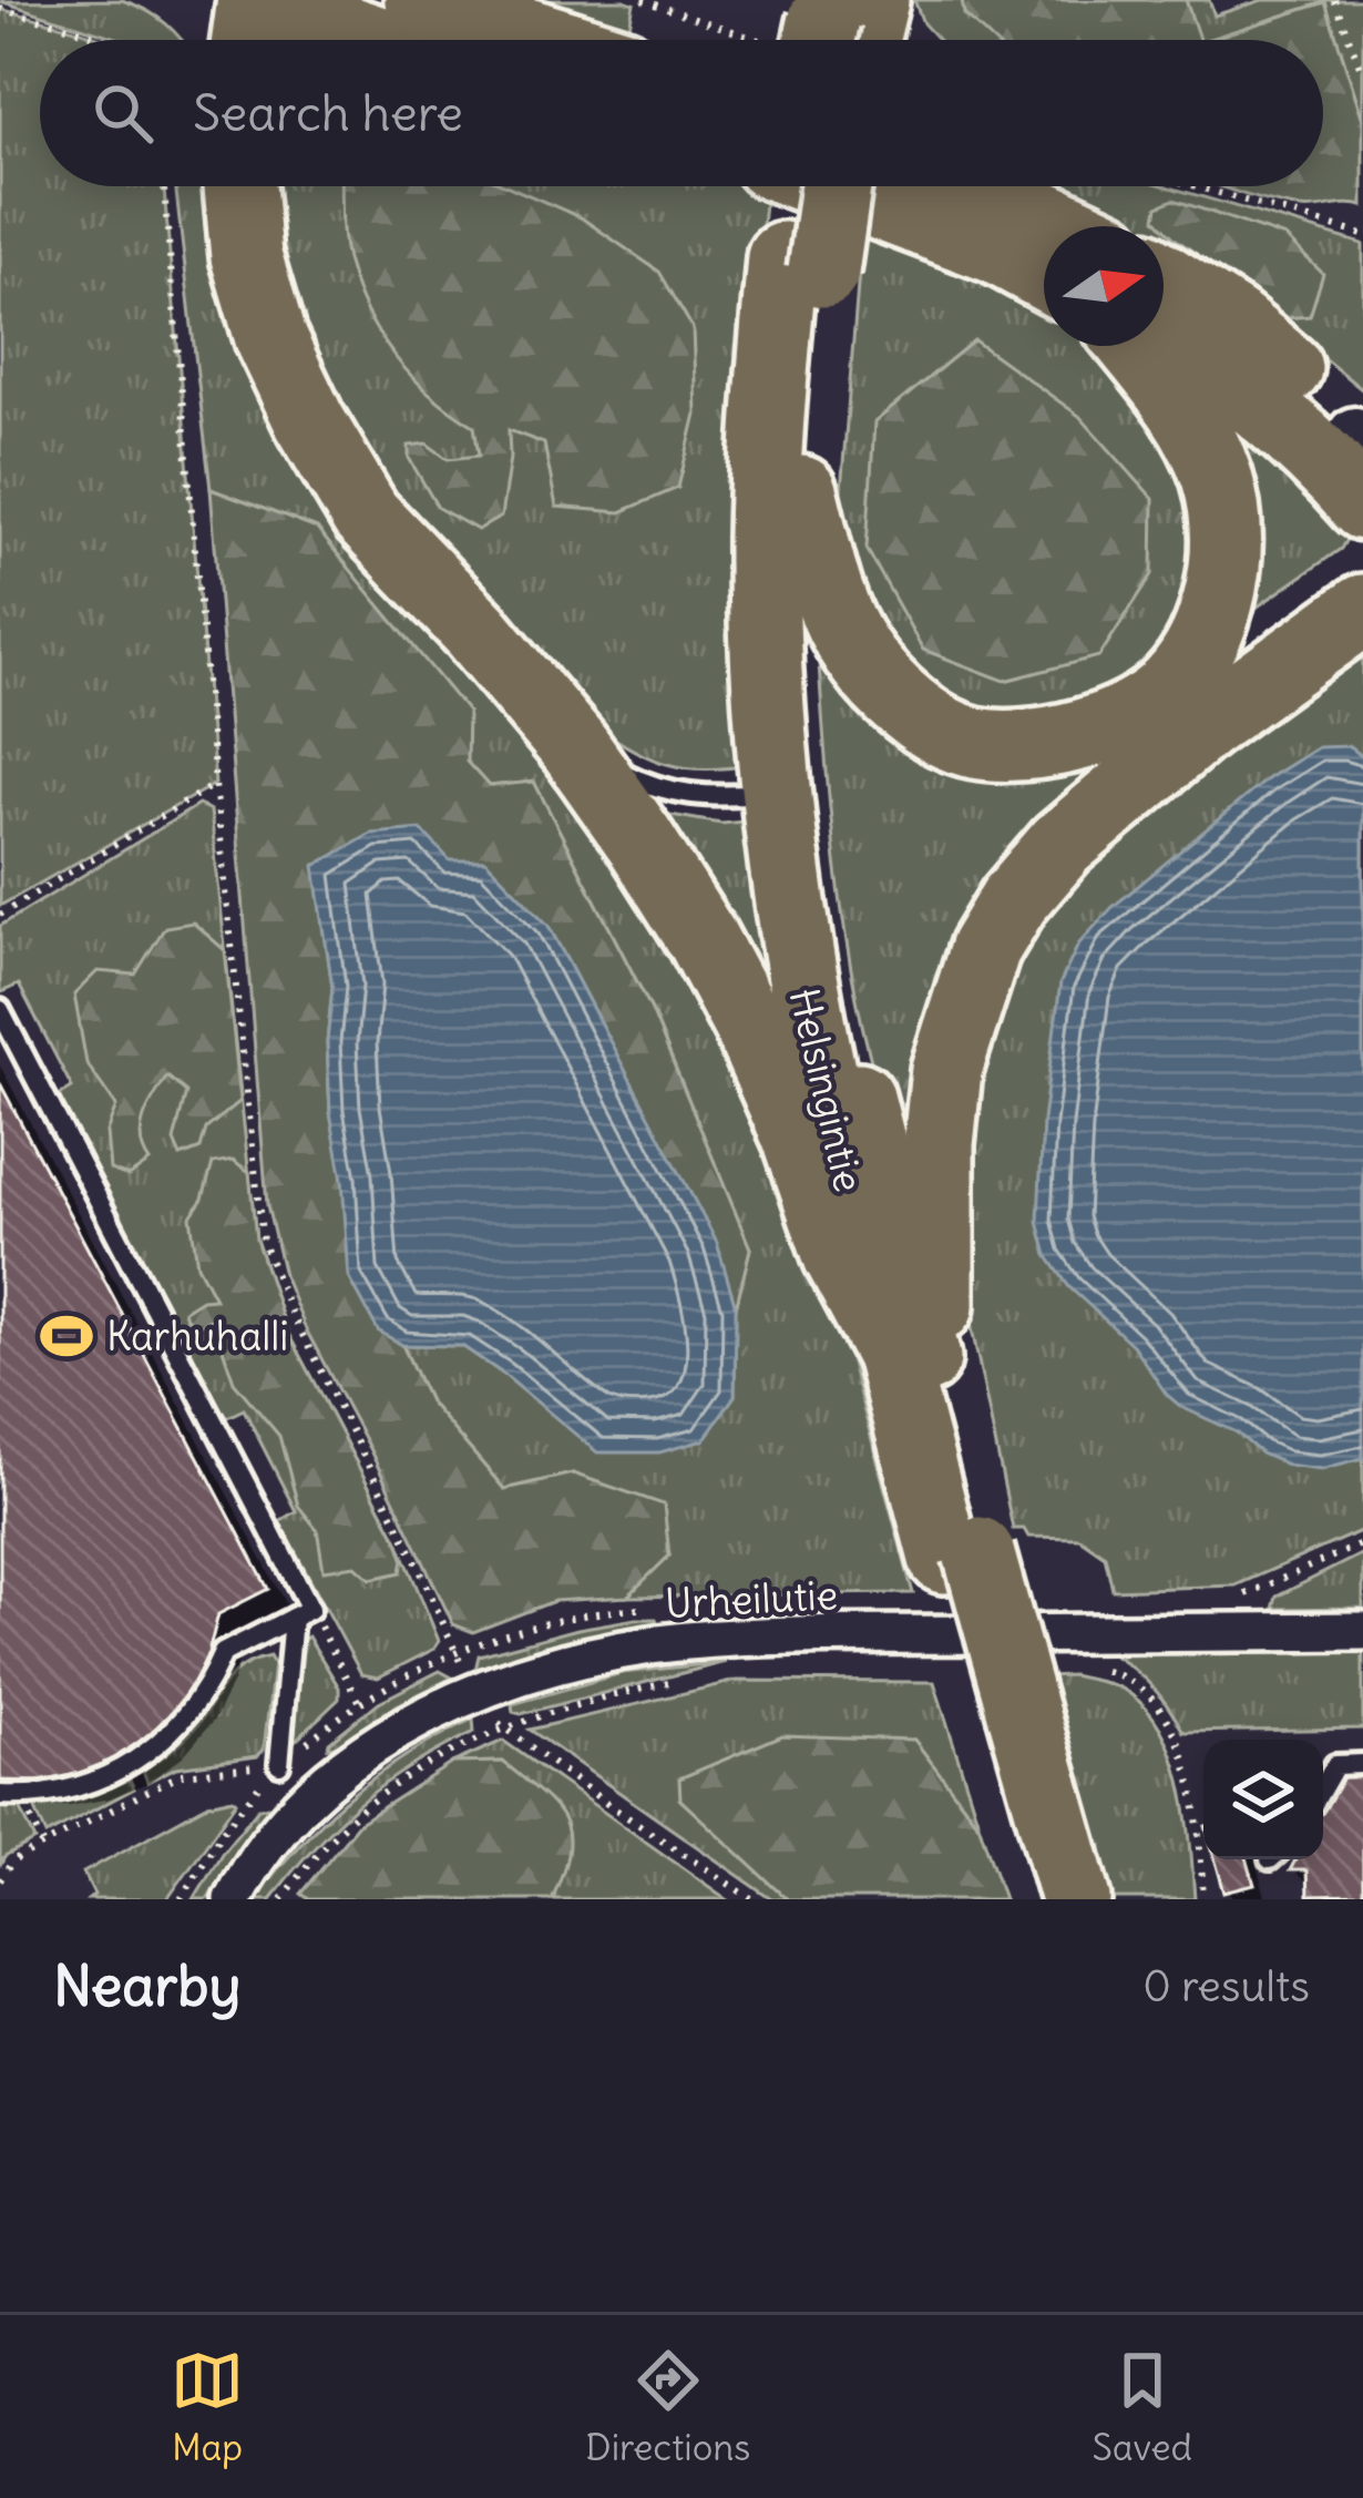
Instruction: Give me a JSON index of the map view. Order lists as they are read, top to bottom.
{
  "streets": {
    "highway": ["Helsingintie"],
    "street": ["Urheilutie"]
  },
  "places": {
    "sports": ["Karhuhalli"]
  },
  "north": "right",
  "page": {
    "search": "Search here",
    "heading": ["Nearby", "0 results"],
    "nav": ["Map", "Directions", "Saved"]
  }
}
